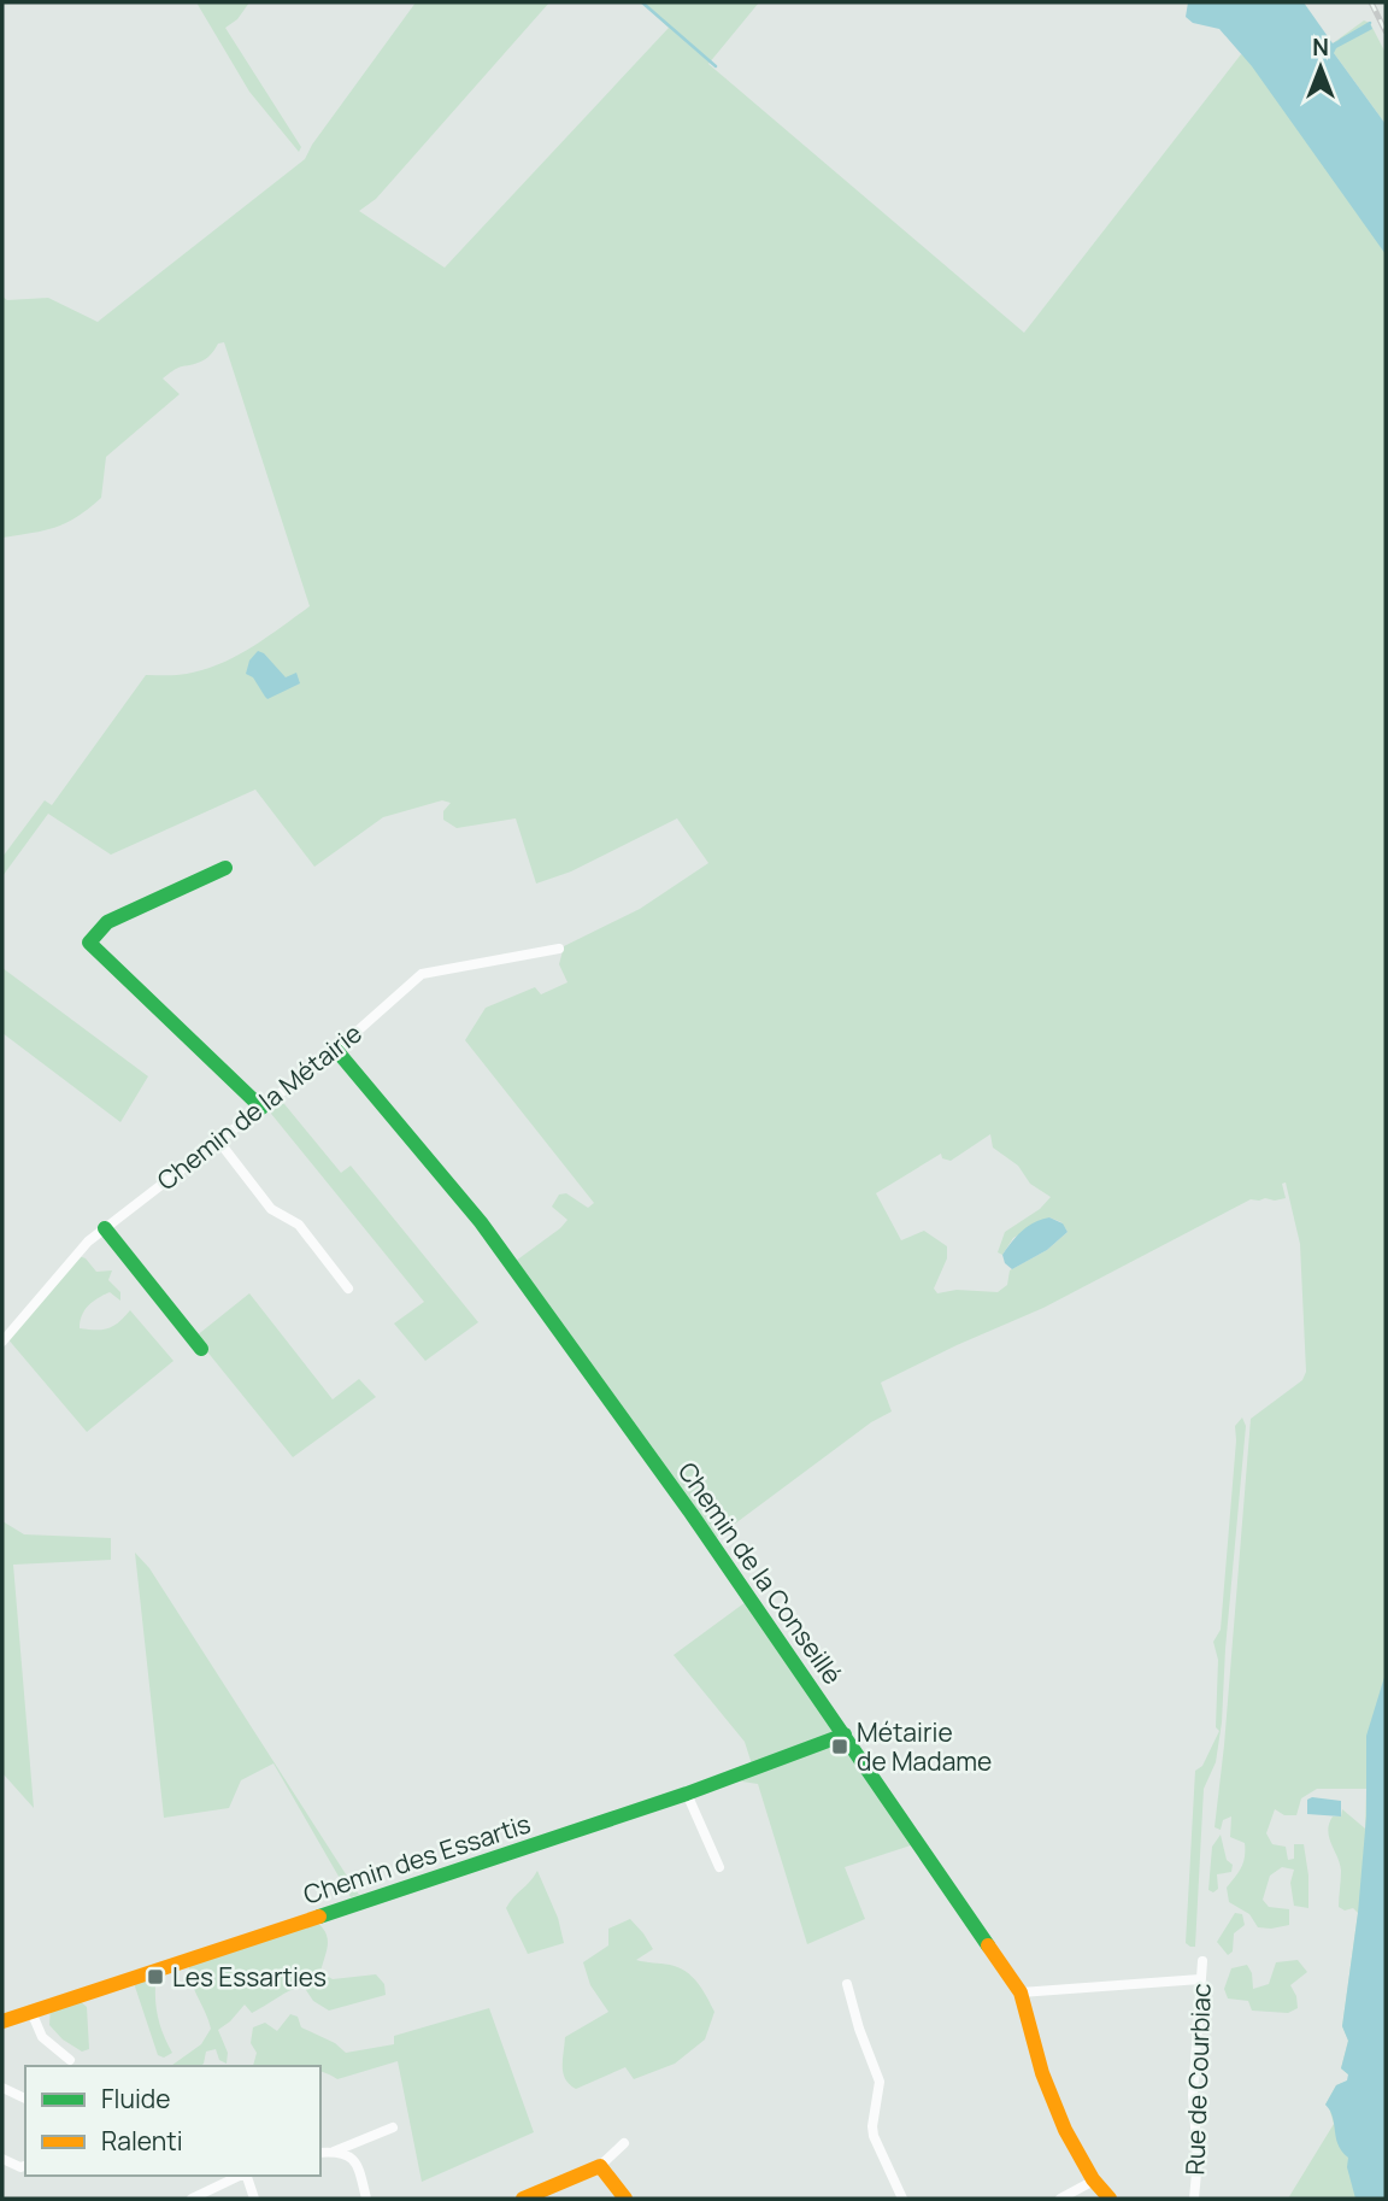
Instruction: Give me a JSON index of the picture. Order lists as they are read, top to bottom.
{
  "streets": {
    "street": [
      "Chemin de la Métairie",
      "Chemin de la Conseillé",
      "Chemin des Essartis",
      "Rue de Courbiac"
    ]
  },
  "crossings": [
    ["Chemin de la Métairie", "Chemin de la Conseillé"],
    ["Chemin de la Conseillé", "Chemin des Essartis"]
  ],
  "places": {
    "transit": ["Métairie de Madame", "Les Essarties"]
  },
  "legend": ["Fluide", "Ralenti"],
  "north": "top"
}
